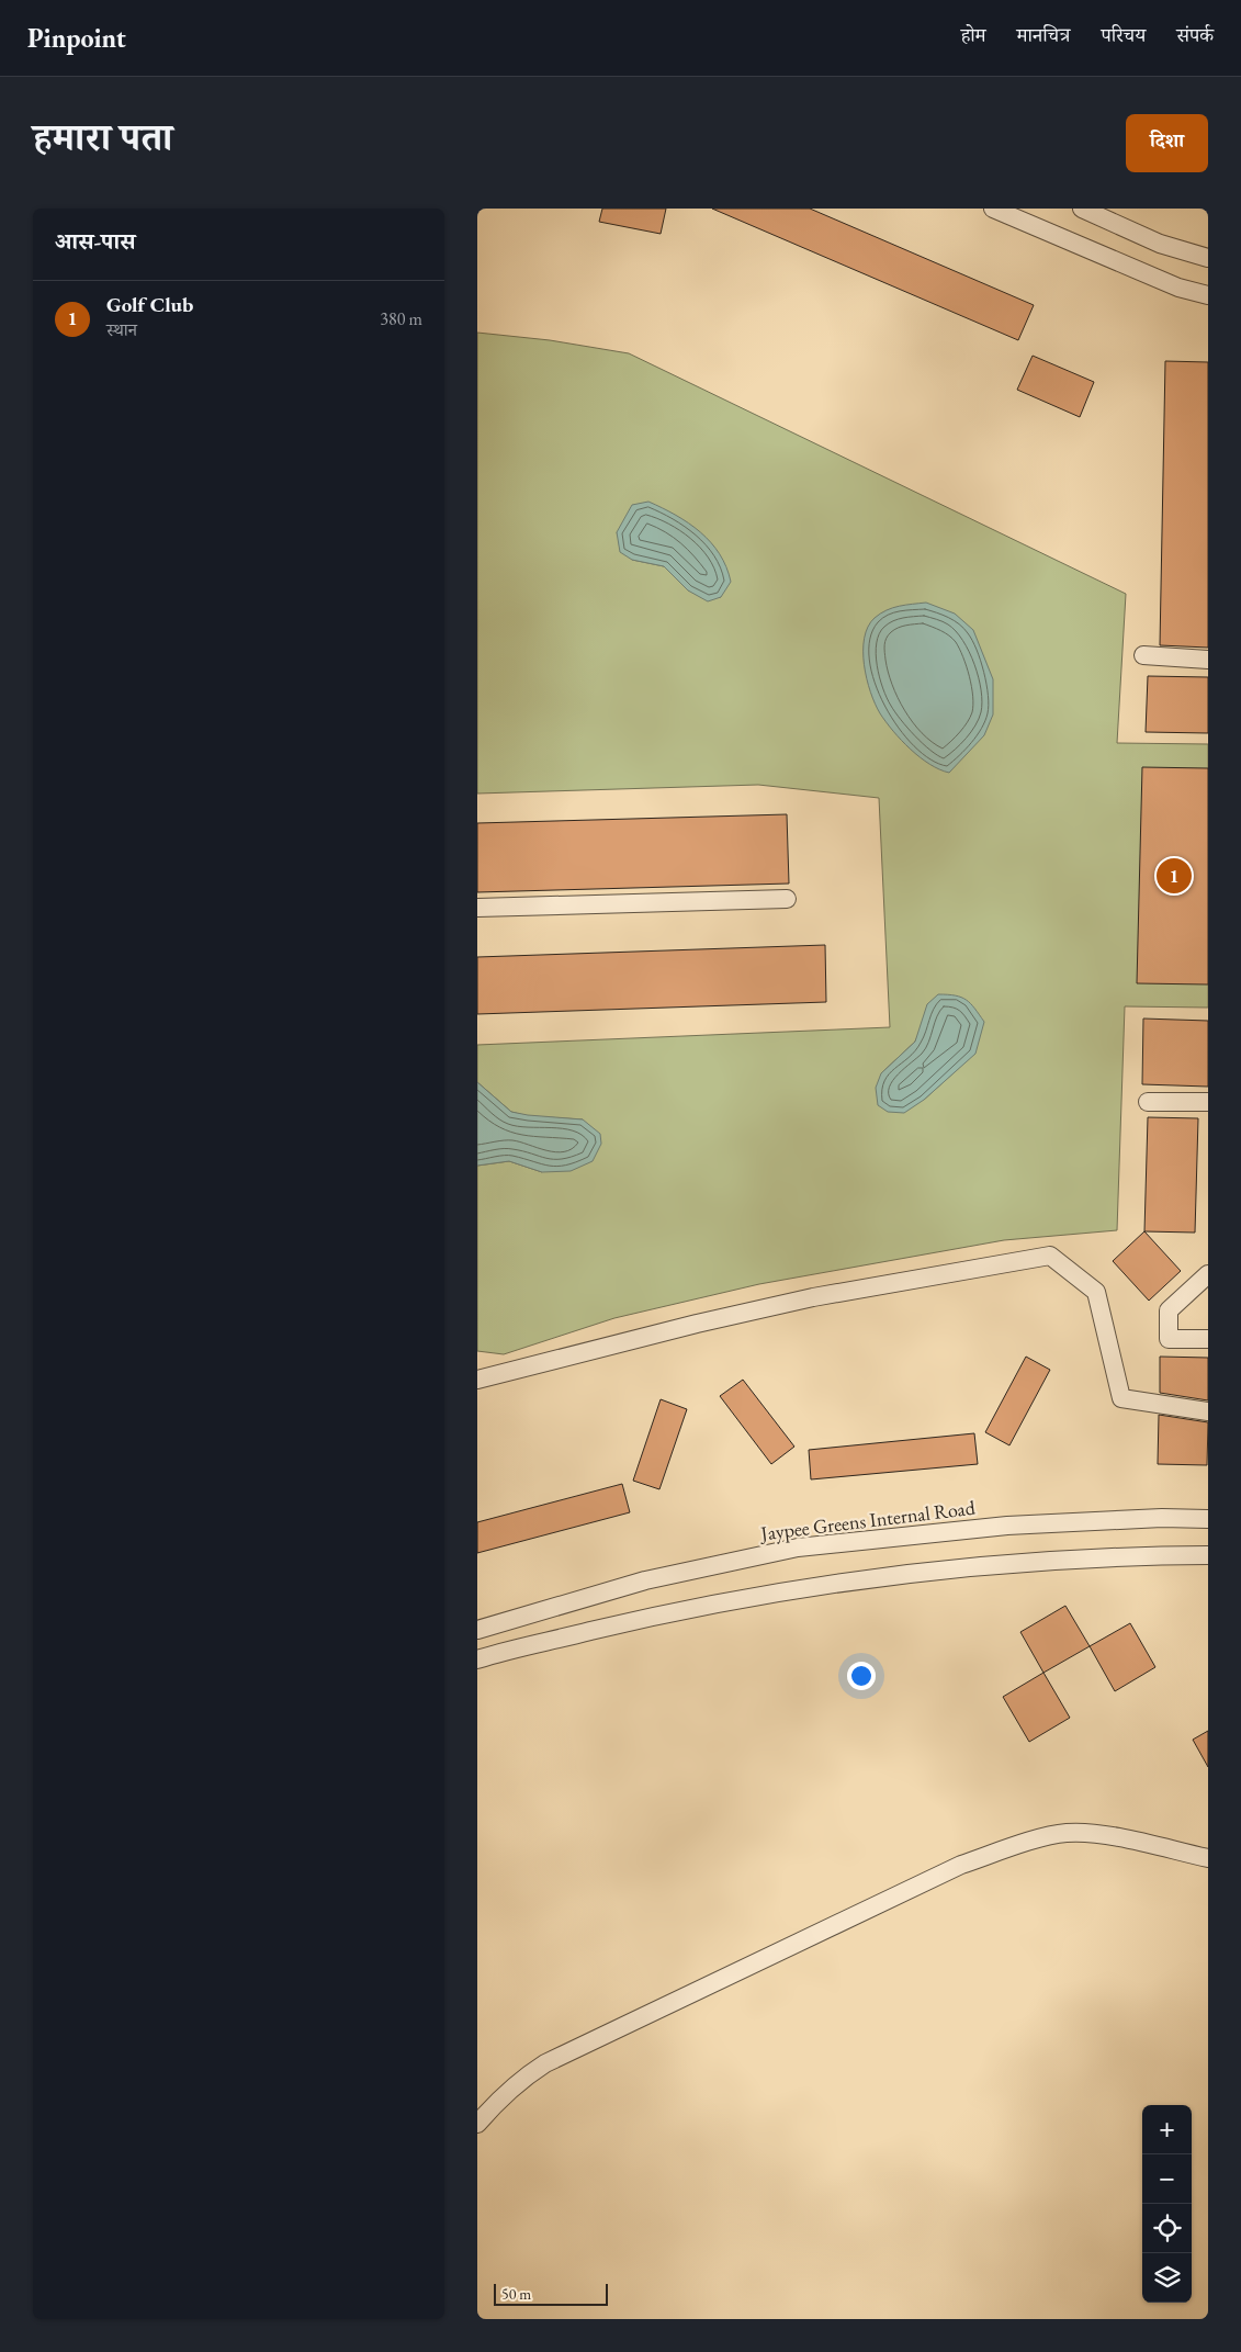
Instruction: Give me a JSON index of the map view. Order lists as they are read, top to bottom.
{
  "streets": {
    "street": ["Jaypee Greens Internal Road"]
  },
  "scale_bar": "50 m",
  "page": {
    "header": "Pinpoint",
    "nav": [
      "होम",
      "मानचित्र",
      "परिचय",
      "संपर्क"
    ],
    "title": "हमारा पता",
    "buttons": "दिशा",
    "heading": "आस-पास",
    "list": [
      {
        "mark": "1",
        "name": "Golf Club",
        "note": "स्थान",
        "value": "380 m"
      }
    ],
    "pins": "1",
    "map_buttons": ["+", "−"],
    "scale": "50 m"
  }
}
